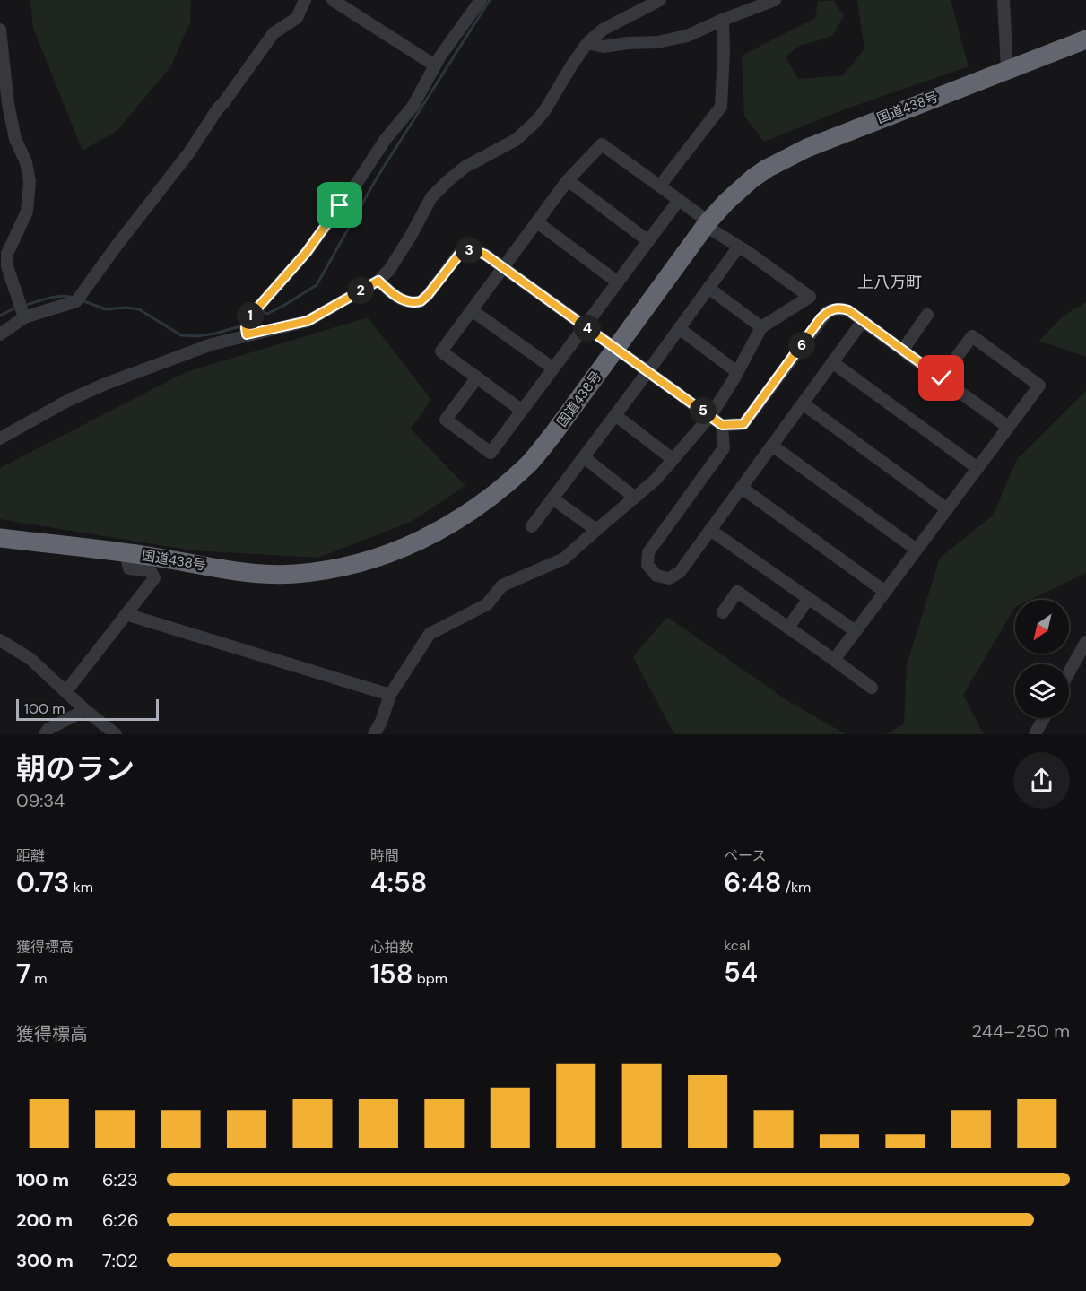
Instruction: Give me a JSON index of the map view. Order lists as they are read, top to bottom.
{
  "streets": {
    "highway": ["国道438号"]
  },
  "districts": ["上八万町"],
  "scale_bar": "100 m",
  "north": "bottom left",
  "page": {
    "pins": [
      "3",
      "2",
      "1",
      "4",
      "6",
      "5"
    ],
    "scale": "100 m",
    "heading": ["朝のラン", "09:34"],
    "stats": [
      ["距離", "0.73 km"],
      ["時間", "4:58"],
      ["ペース", "6:48 /km"],
      ["獲得標高", "7 m"],
      ["心拍数", "158 bpm"],
      ["kcal", "54"]
    ],
    "chart": ["獲得標高", "244–250 m"],
    "list": [
      {
        "name": "100 m",
        "note": "6:23"
      },
      {
        "name": "200 m",
        "note": "6:26"
      },
      {
        "name": "300 m",
        "note": "7:02"
      }
    ]
  }
}
